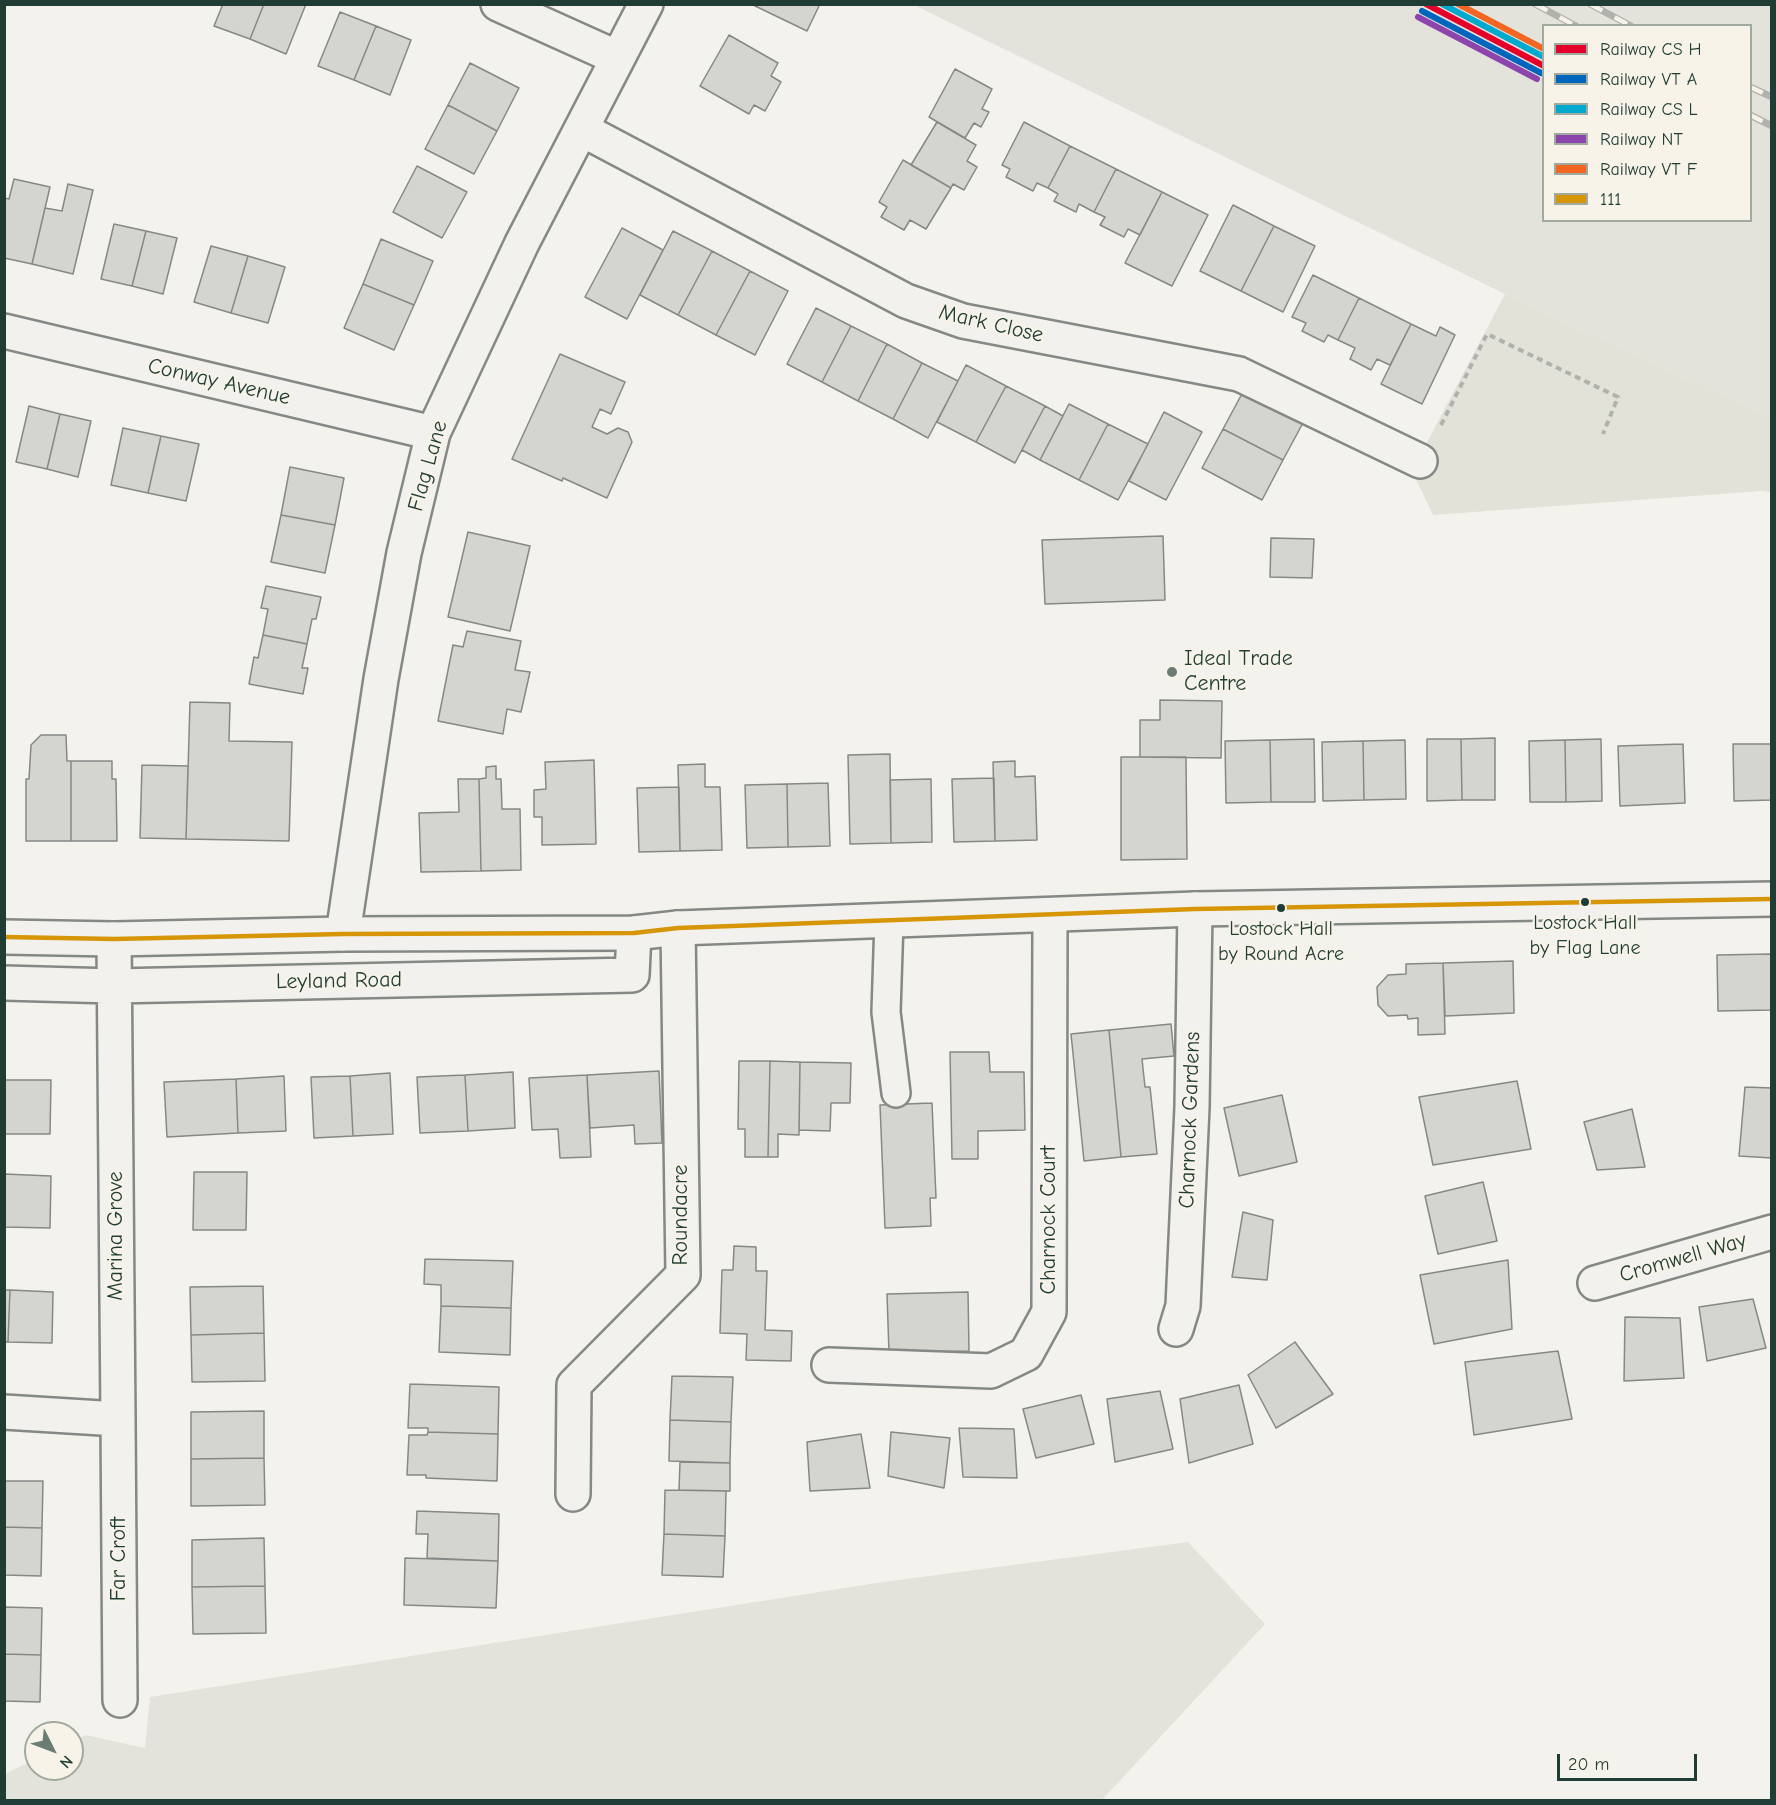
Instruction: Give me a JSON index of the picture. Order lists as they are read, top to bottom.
{
  "streets": {
    "street": [
      "Mark Close",
      "Conway Avenue",
      "Flag Lane",
      "Leyland Road",
      "Charnock Gardens",
      "Roundacre",
      "Charnock Court",
      "Marina Grove",
      "Cromwell Way",
      "Far Croft"
    ]
  },
  "crossings": [
    ["Mark Close", "Flag Lane"],
    ["Conway Avenue", "Flag Lane"],
    ["Flag Lane", "Leyland Road"],
    ["Leyland Road", "Charnock Gardens"],
    ["Leyland Road", "Roundacre"],
    ["Leyland Road", "Charnock Court"],
    ["Leyland Road", "Marina Grove"],
    ["Marina Grove", "Far Croft"]
  ],
  "places": ["Ideal Trade Centre", "Lostock Hall by Flag Lane", "Lostock Hall by Round Acre"],
  "lines": ["rail line NT", "transit line 111"],
  "legend": [
    "Railway CS H",
    "Railway VT A",
    "Railway CS L",
    "Railway NT",
    "Railway VT F",
    "111"
  ],
  "scale_bar": "20 m",
  "north": "bottom right"
}
